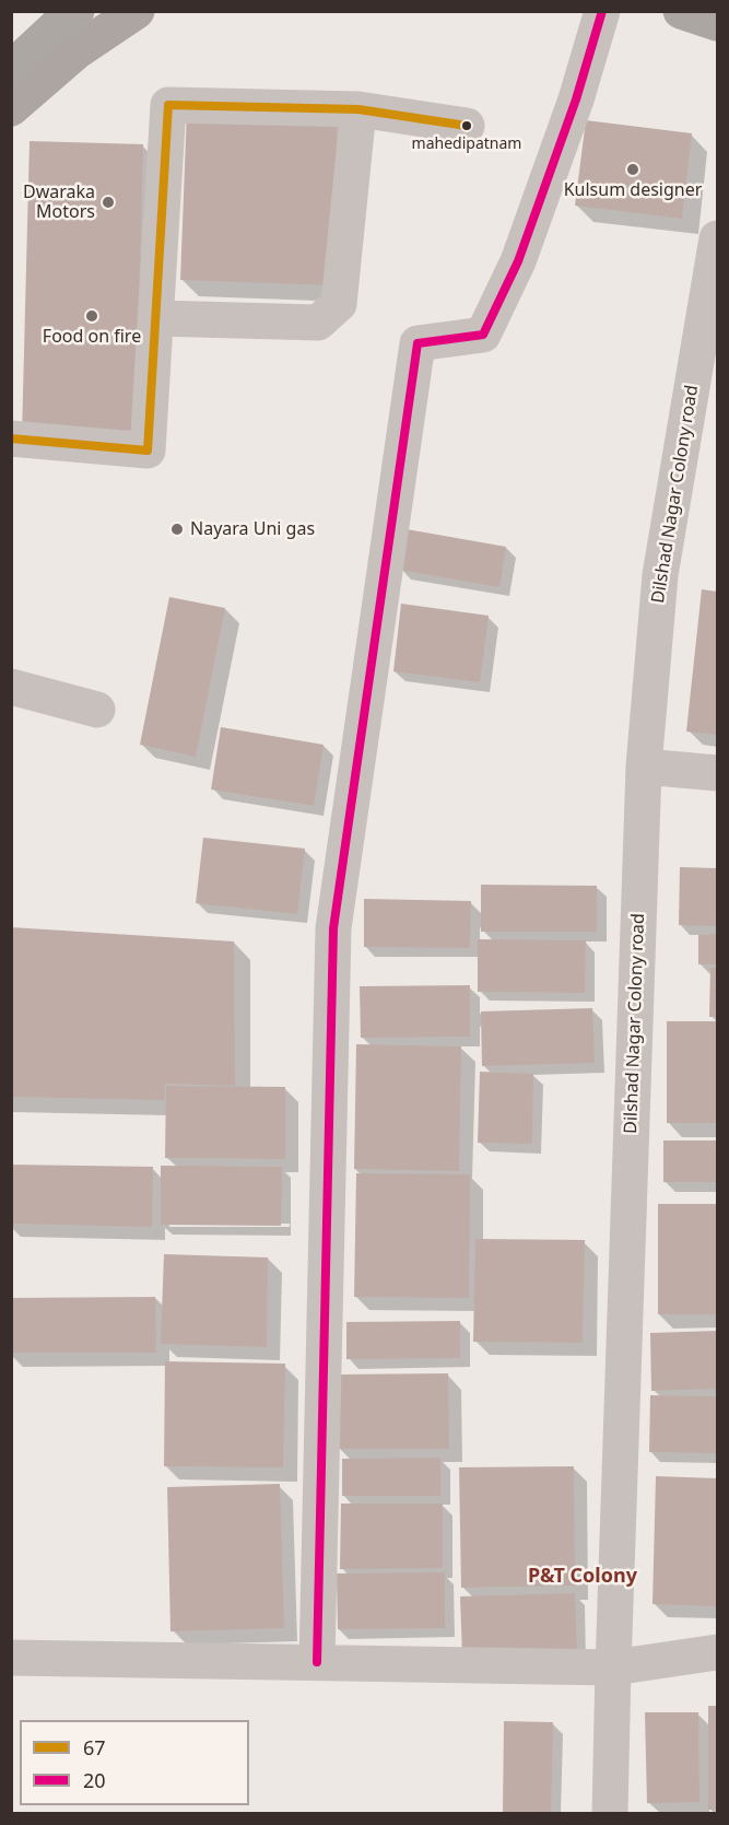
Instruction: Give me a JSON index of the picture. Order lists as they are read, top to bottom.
{
  "streets": {
    "street": ["Dilshad Nagar Colony road"]
  },
  "districts": ["P&T Colony"],
  "places": [
    "mahedipatnam",
    "Kulsum designer",
    "Dwaraka Motors",
    "Food on fire",
    "Nayara Uni gas"
  ],
  "lines": ["transit line 20", "transit line 67"],
  "legend": ["67", "20"]
}
